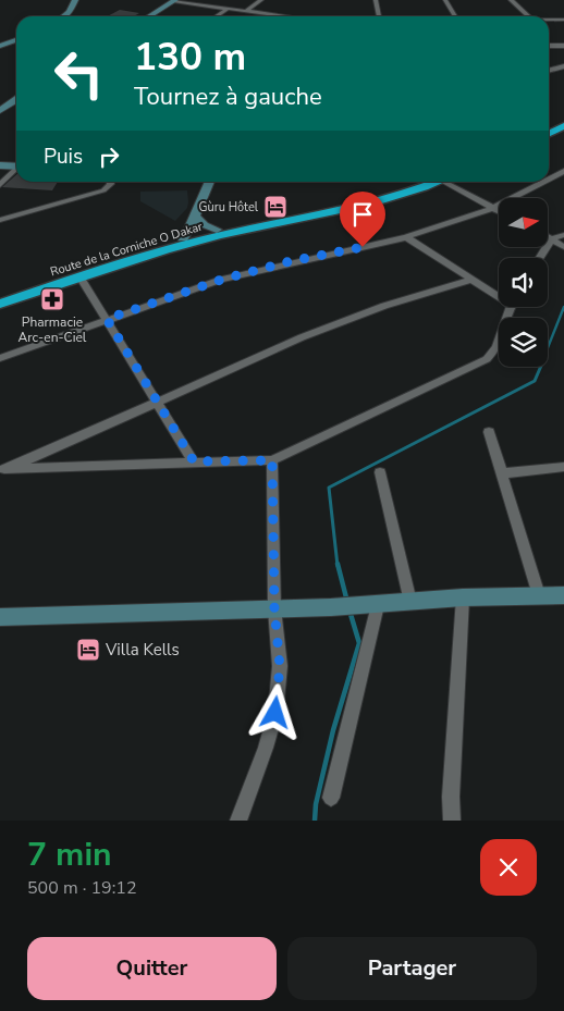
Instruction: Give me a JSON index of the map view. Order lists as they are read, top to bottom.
{
  "streets": {
    "highway": ["Route de la Corniche O Dakar"]
  },
  "places": {
    "hotel": ["Gùru Hôtel", "Villa Kells"],
    "pharmacy": ["Pharmacie Arc-en-Ciel"]
  },
  "north": "right",
  "page": {
    "turn": ["130 m", "Tournez à gauche"],
    "then": "Puis",
    "heading": ["7 min", "500 m · 19:12"],
    "buttons": ["Quitter", "Partager"]
  }
}
